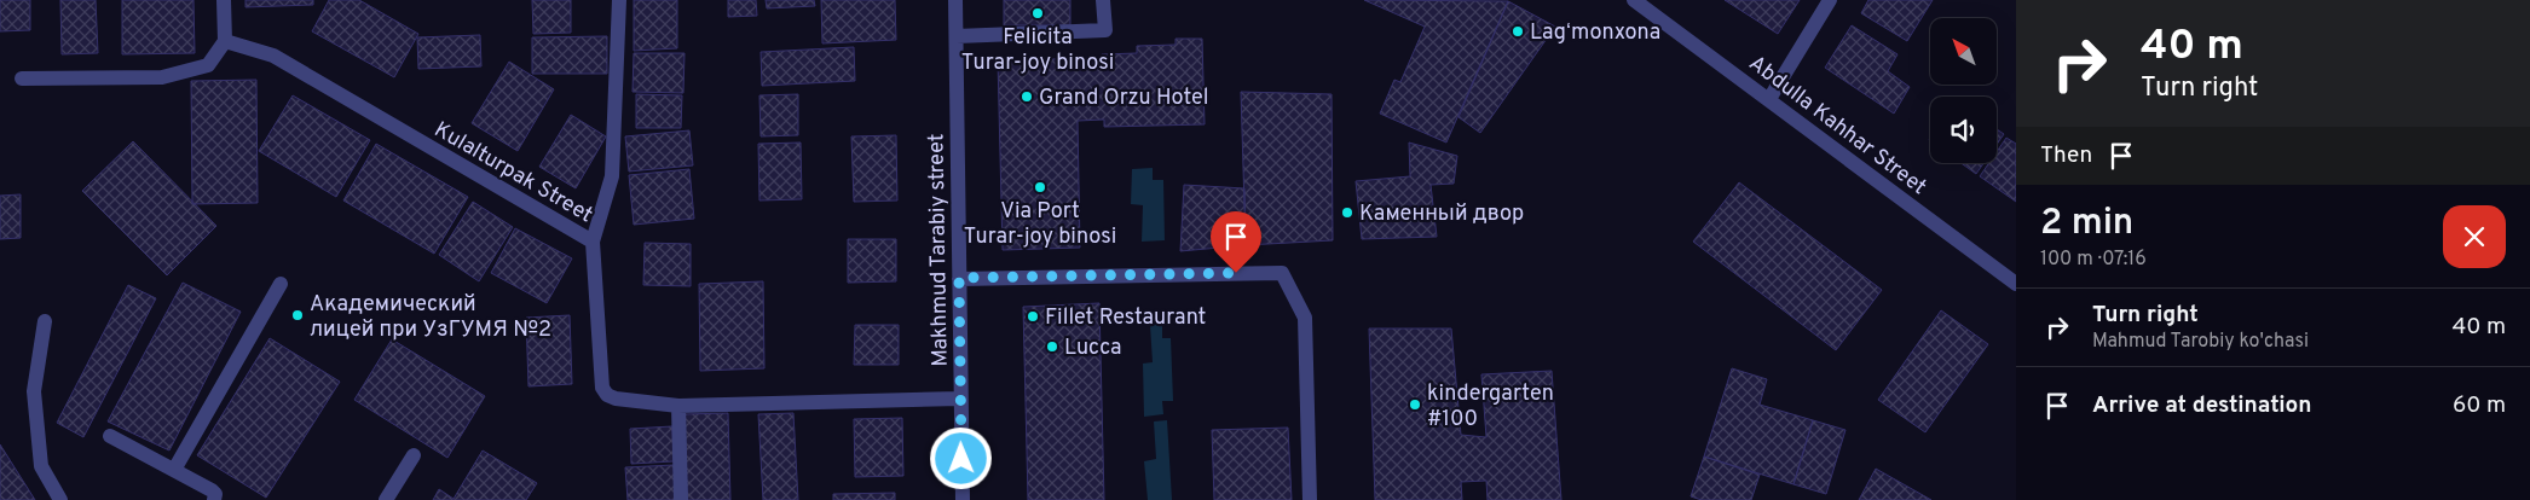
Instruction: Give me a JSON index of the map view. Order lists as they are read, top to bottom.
{
  "streets": {
    "street": ["Abdulla Kahhar Street", "Kulalturpak Street", "Makhmud Tarabiy street"]
  },
  "crossings": [
    ["Kulalturpak Street", "Makhmud Tarabiy street"]
  ],
  "places": [
    "Felicita Turar-joy binosi",
    "Lagʻmonxona",
    "Grand Orzu Hotel",
    "Via Port Turar-joy binosi",
    "Каменный двор",
    "Академический лицей при УзГУМЯ №2",
    "Fillet Restaurant",
    "Lucca",
    "kindergarten #100"
  ],
  "north": "top left",
  "page": {
    "turn": ["40 m", "Turn right"],
    "then": "Then",
    "heading": ["2 min", "100 m · 07:16"],
    "list": [
      {
        "name": "Turn right",
        "note": "Mahmud Tarobiy ko'chasi",
        "value": "40 m"
      },
      {
        "name": "Arrive at destination",
        "value": "60 m"
      }
    ]
  }
}
